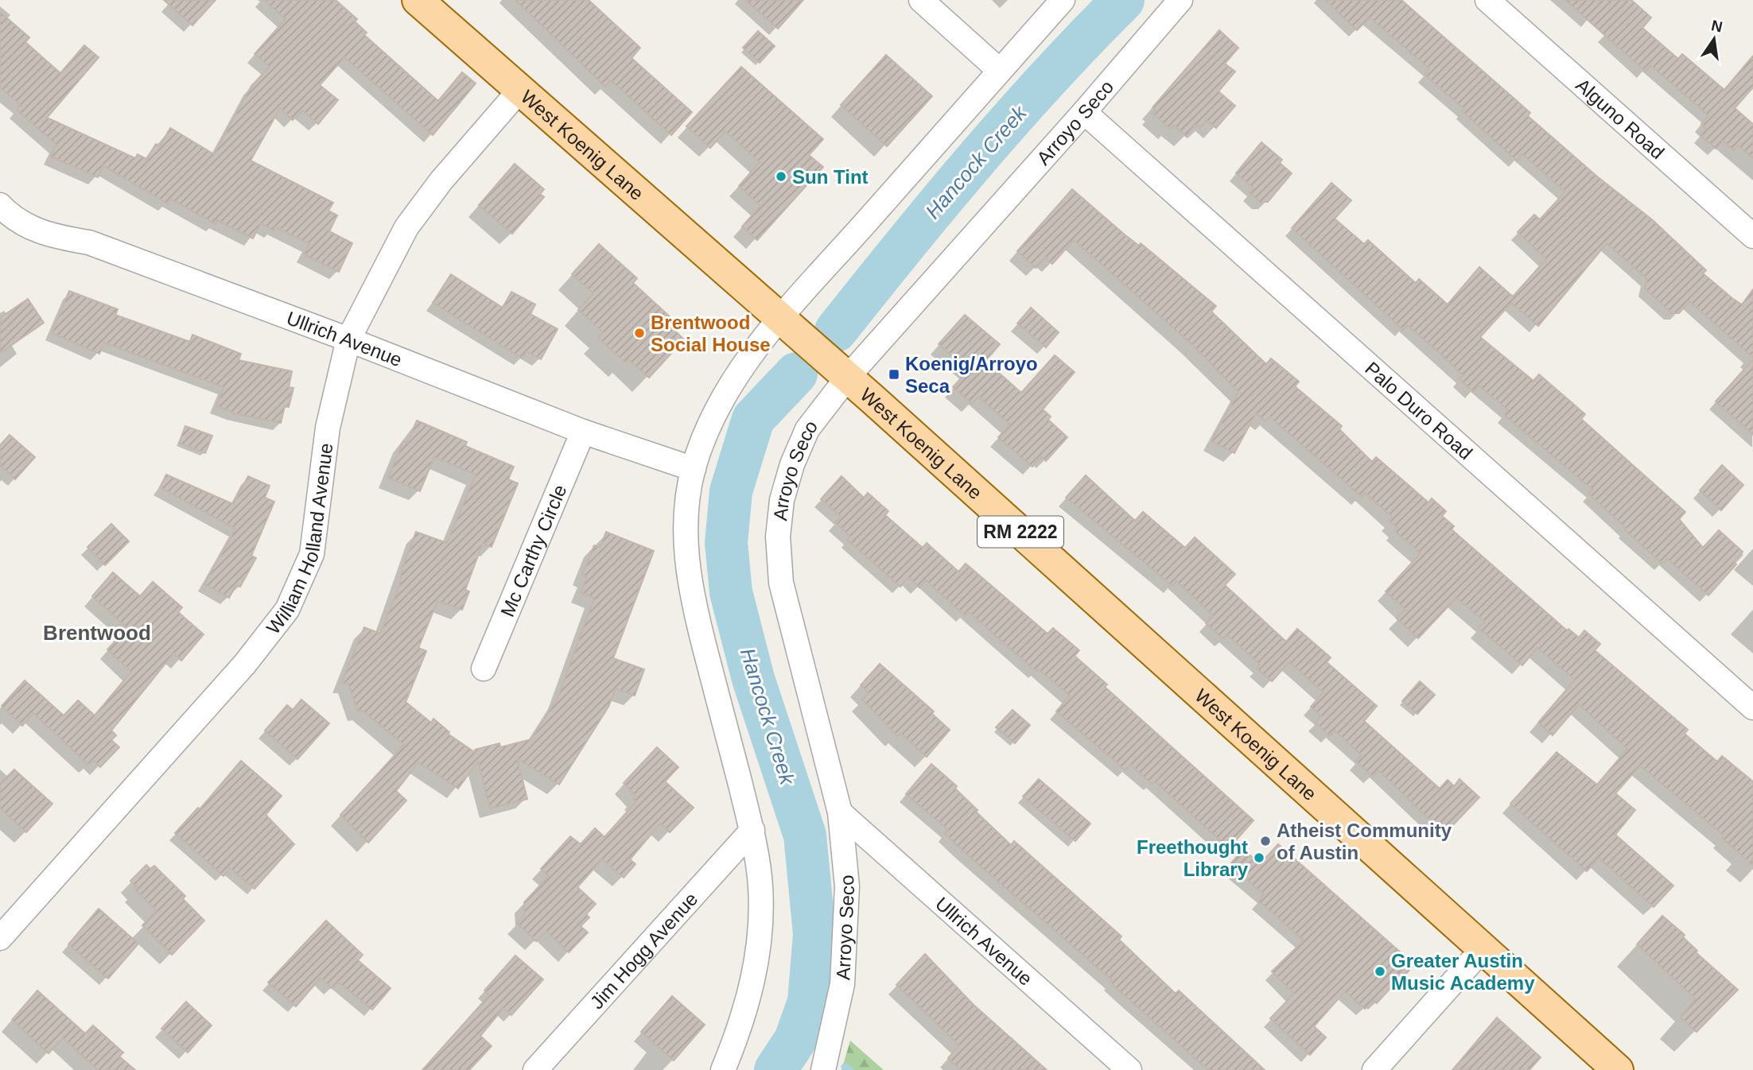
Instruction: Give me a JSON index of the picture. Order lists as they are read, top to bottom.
{
  "streets": {
    "main road": ["West Koenig Lane", "RM 2222"],
    "street": [
      "Alguno Road",
      "Arroyo Seco",
      "Ullrich Avenue",
      "Palo Duro Road",
      "William Holland Avenue",
      "Mc Carthy Circle",
      "Jim Hogg Avenue"
    ]
  },
  "crossings": [
    ["Arroyo Seco", "West Koenig Lane"],
    ["Arroyo Seco", "Ullrich Avenue"],
    ["Arroyo Seco", "Palo Duro Road"],
    ["West Koenig Lane", "William Holland Avenue"],
    ["Ullrich Avenue", "William Holland Avenue"],
    ["Ullrich Avenue", "Mc Carthy Circle"]
  ],
  "districts": ["Brentwood"],
  "water": ["Hancock Creek"],
  "places": {
    "other": [
      "Sun Tint",
      "Brentwood Social House",
      "Atheist Community of Austin",
      "Freethought Library",
      "Greater Austin Music Academy"
    ],
    "transit": ["Koenig/Arroyo Seca"]
  },
  "north": "top"
}
